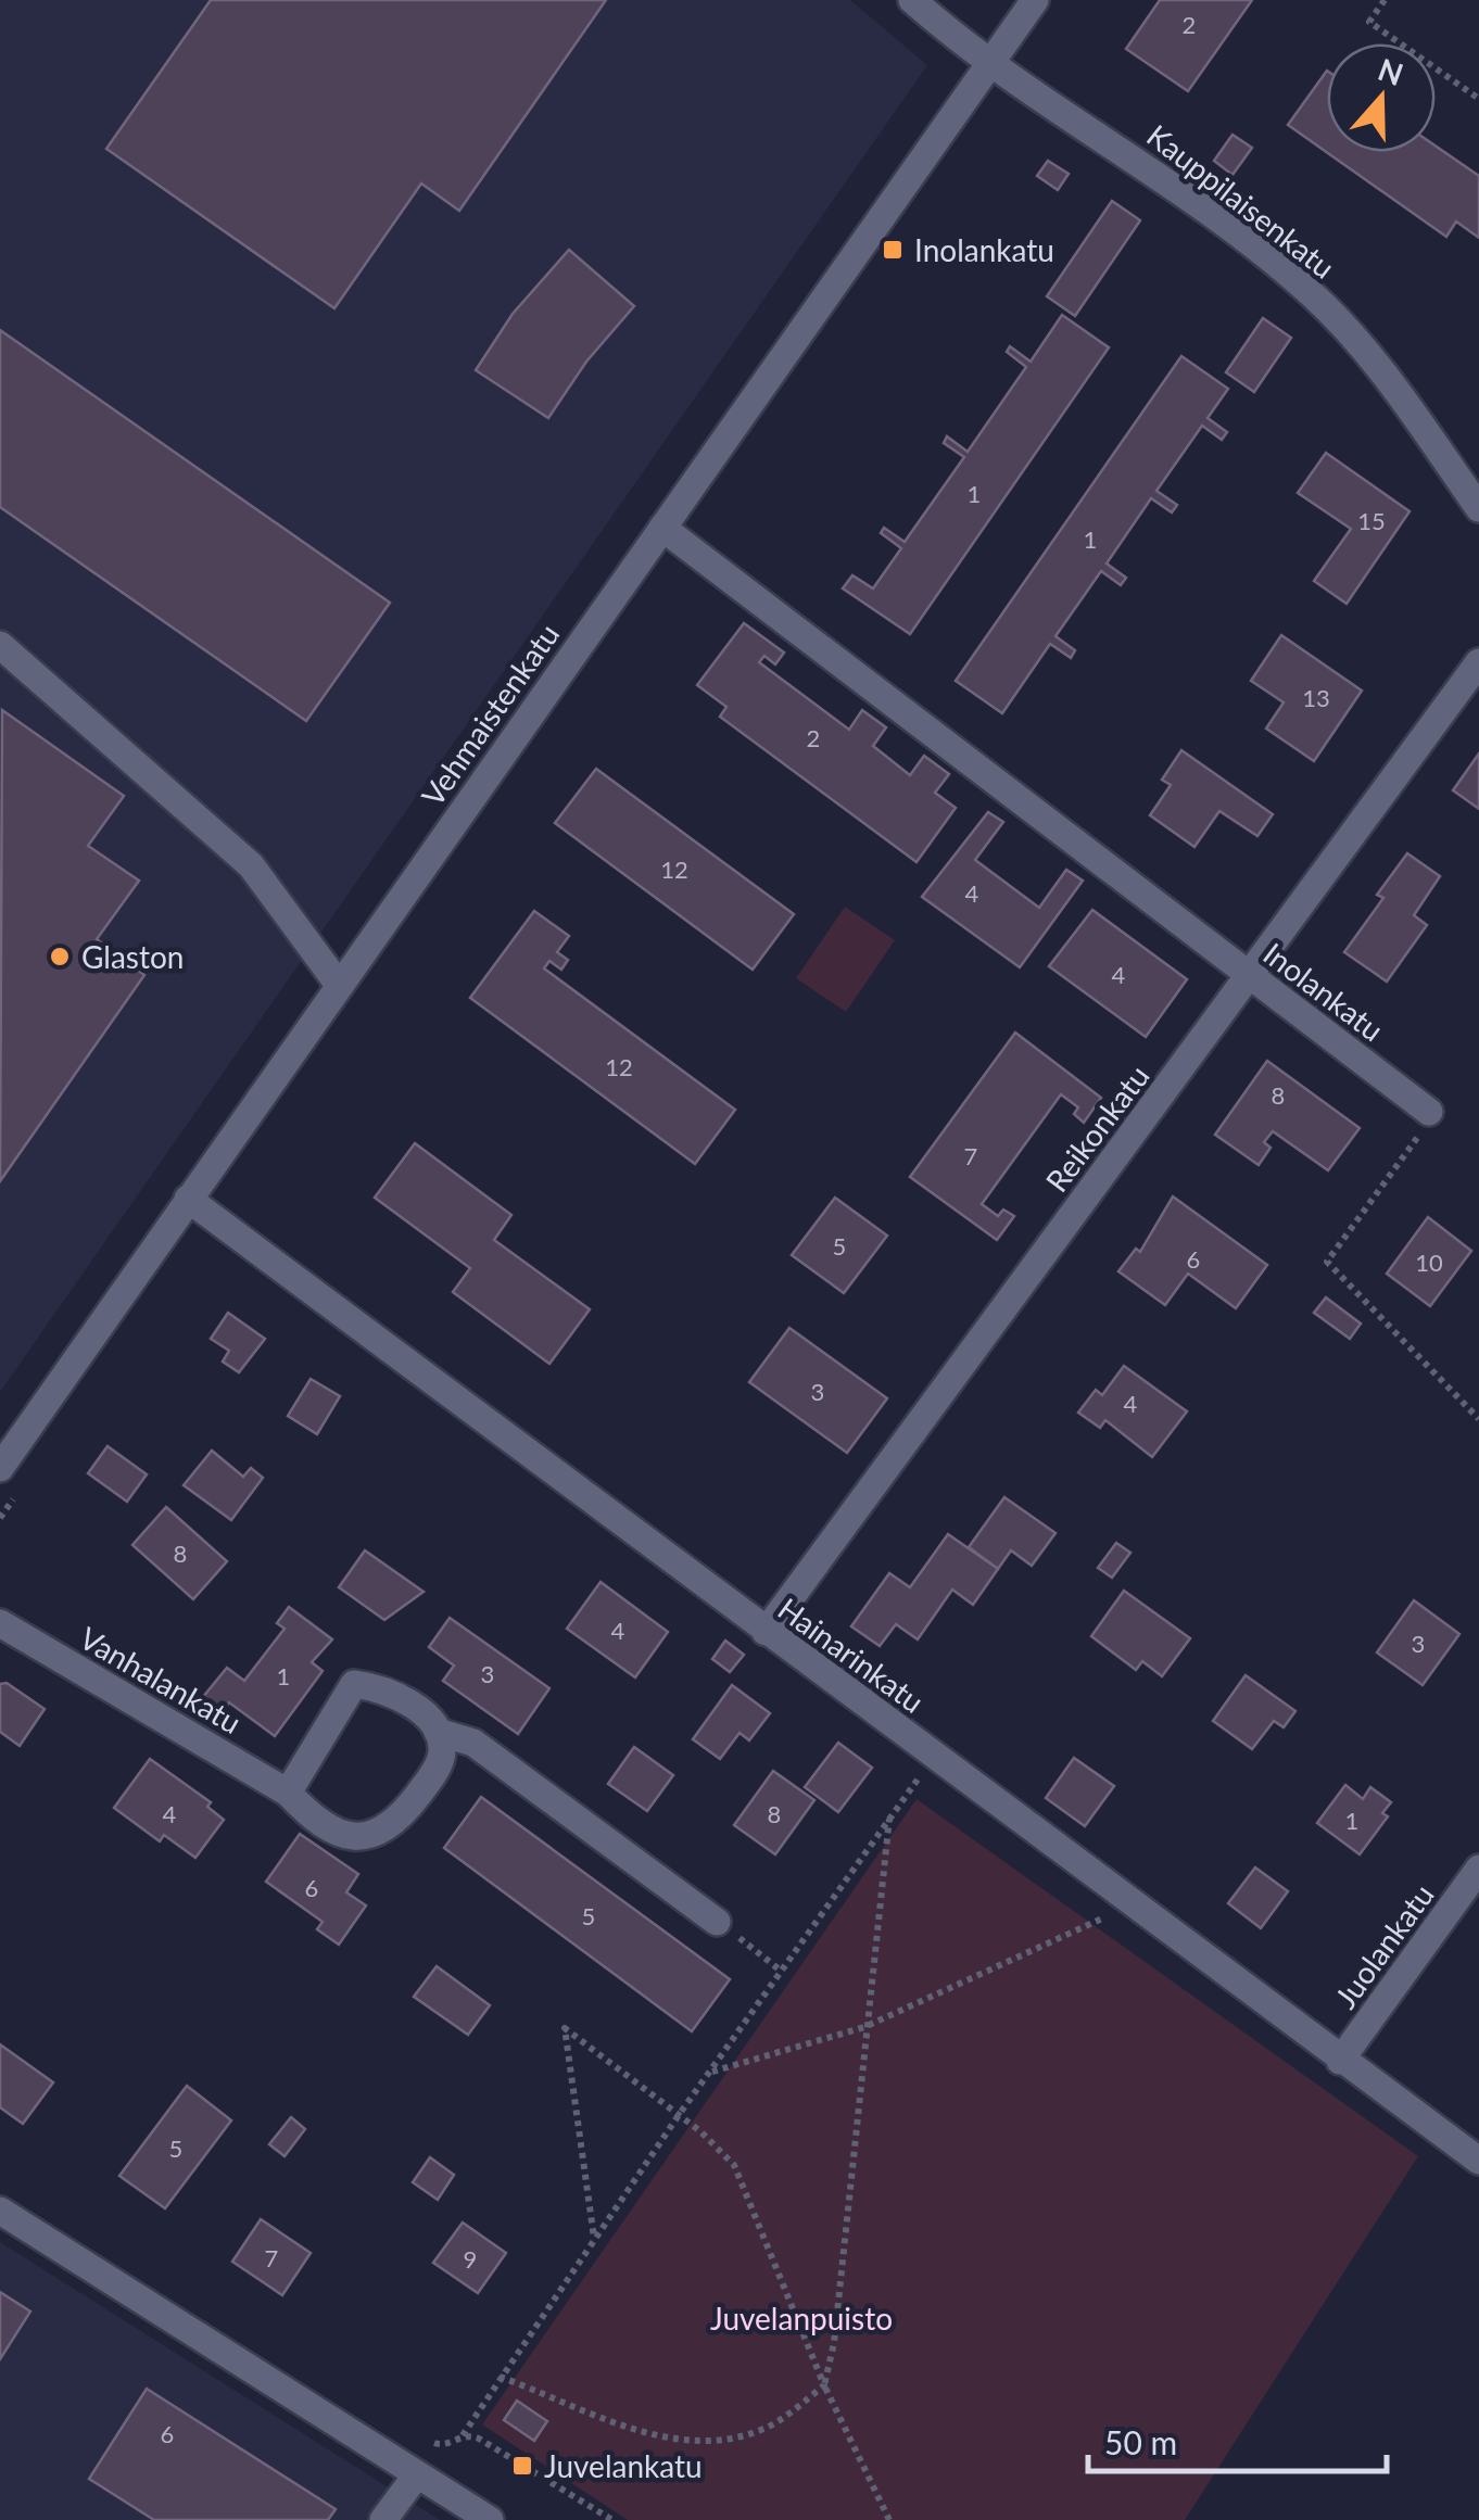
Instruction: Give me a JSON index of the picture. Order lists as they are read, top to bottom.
{
  "streets": {
    "street": [
      "Kauppilaisenkatu",
      "Vehmaistenkatu",
      "Inolankatu",
      "Reikonkatu",
      "Hainarinkatu",
      "Vanhalankatu",
      "Juolankatu"
    ]
  },
  "crossings": [
    ["Kauppilaisenkatu", "Vehmaistenkatu"],
    ["Vehmaistenkatu", "Inolankatu"],
    ["Vehmaistenkatu", "Hainarinkatu"],
    ["Inolankatu", "Reikonkatu"],
    ["Reikonkatu", "Hainarinkatu"],
    ["Hainarinkatu", "Juolankatu"]
  ],
  "parks": ["Juvelanpuisto"],
  "places": {
    "transit": ["Inolankatu", "Juvelankatu"],
    "other": ["Glaston"]
  },
  "house_numbers": [
    "2",
    "1",
    "15",
    "1",
    "13",
    "2",
    "12",
    "4",
    "4",
    "12",
    "8",
    "7",
    "5",
    "6",
    "10",
    "3",
    "4",
    "8",
    "4",
    "3",
    "3",
    "1",
    "4",
    "8",
    "1",
    "6",
    "5",
    "5",
    "7",
    "9",
    "6"
  ],
  "scale_bar": "50 m",
  "north": "top"
}
